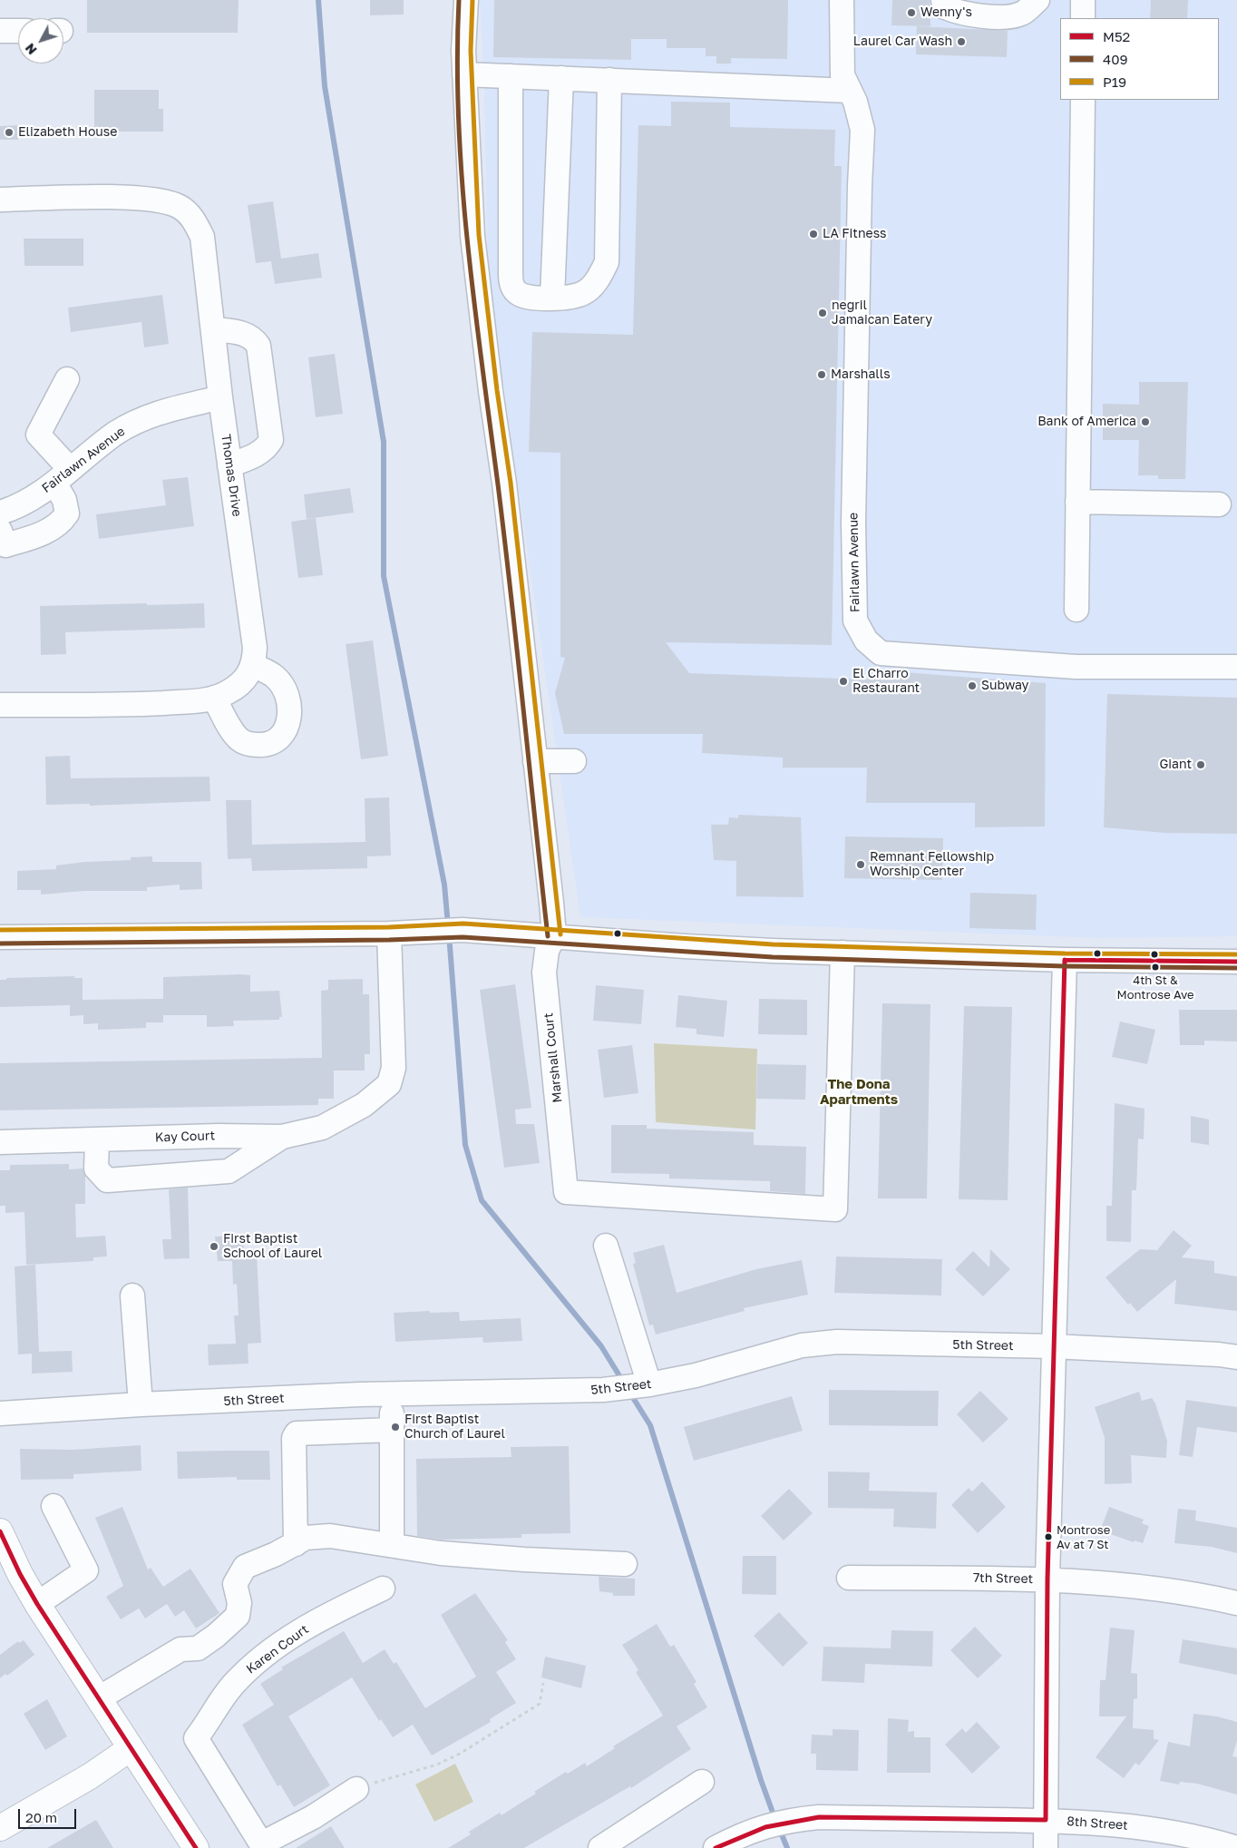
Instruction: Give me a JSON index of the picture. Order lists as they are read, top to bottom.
{
  "streets": {
    "street": [
      "Fairlawn Avenue",
      "Thomas Drive",
      "Marshall Court",
      "Kay Court",
      "5th Street",
      "7th Street",
      "Karen Court",
      "8th Street"
    ]
  },
  "crossings": [
    ["Fairlawn Avenue", "Thomas Drive"]
  ],
  "districts": ["The Dona Apartments"],
  "places": [
    "Wenny's",
    "Laurel Car Wash",
    "Elizabeth House",
    "LA Fitness",
    "negril Jamaican Eatery",
    "Marshalls",
    "Bank of America",
    "El Charro Restaurant",
    "Subway",
    "Giant",
    "Remnant Fellowship Worship Center",
    "4th St & Montrose Ave",
    "First Baptist School of Laurel",
    "First Baptist Church of Laurel",
    "Montrose Av at 7 St"
  ],
  "lines": ["transit line 409", "transit line P19", "transit line M52"],
  "legend": ["M52", "409", "P19"],
  "scale_bar": "20 m",
  "north": "bottom left"
}
